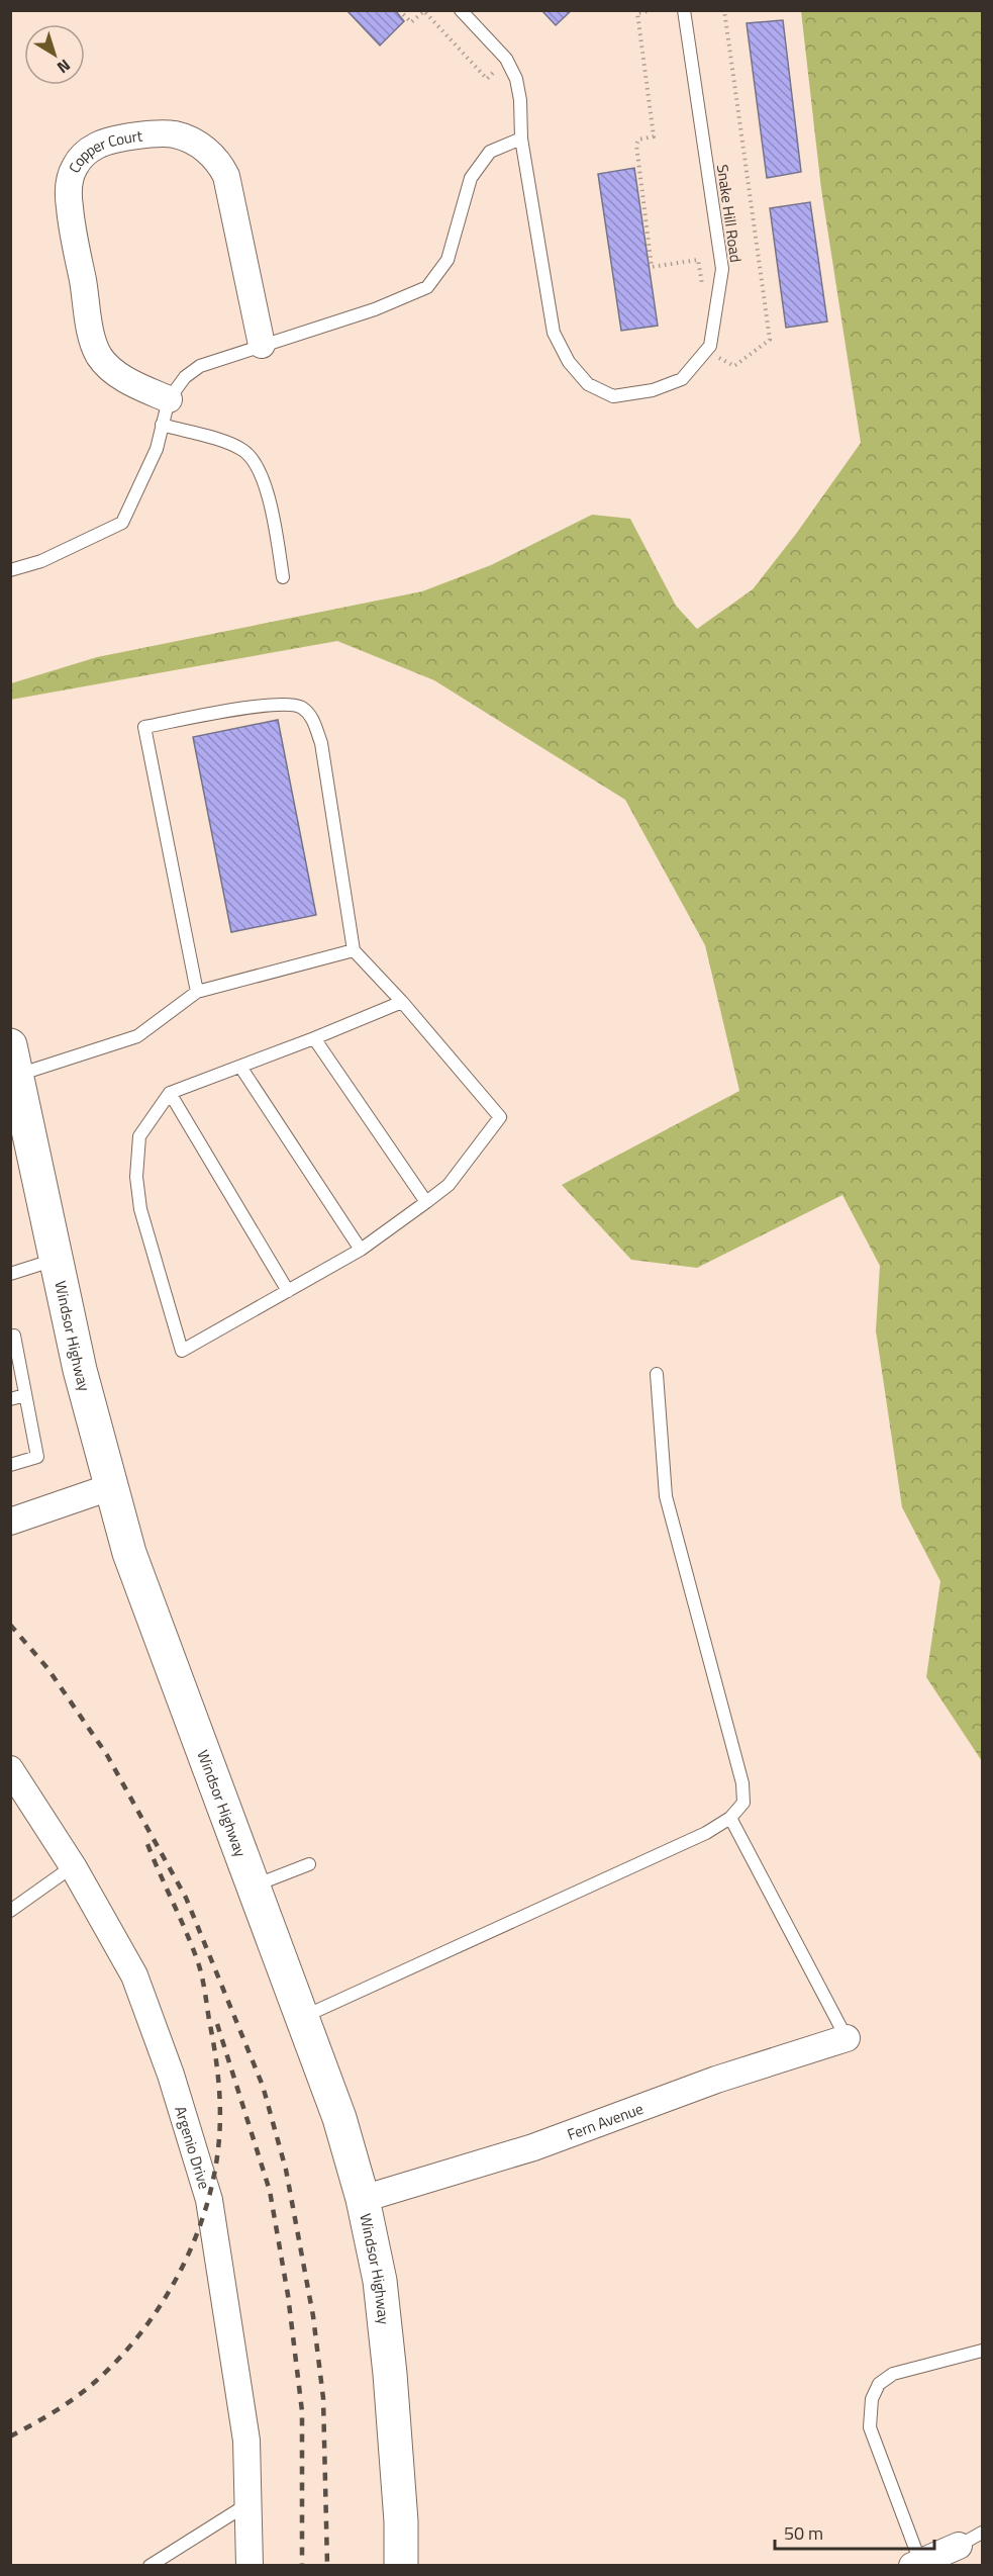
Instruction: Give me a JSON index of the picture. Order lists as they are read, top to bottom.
{
  "streets": {
    "main road": ["Windsor Highway"],
    "street": ["Copper Court", "Fern Avenue", "Argenio Drive"],
    "lane": ["Snake Hill Road"]
  },
  "crossings": [
    ["Windsor Highway", "Fern Avenue"]
  ],
  "scale_bar": "50 m",
  "north": "bottom right"
}
